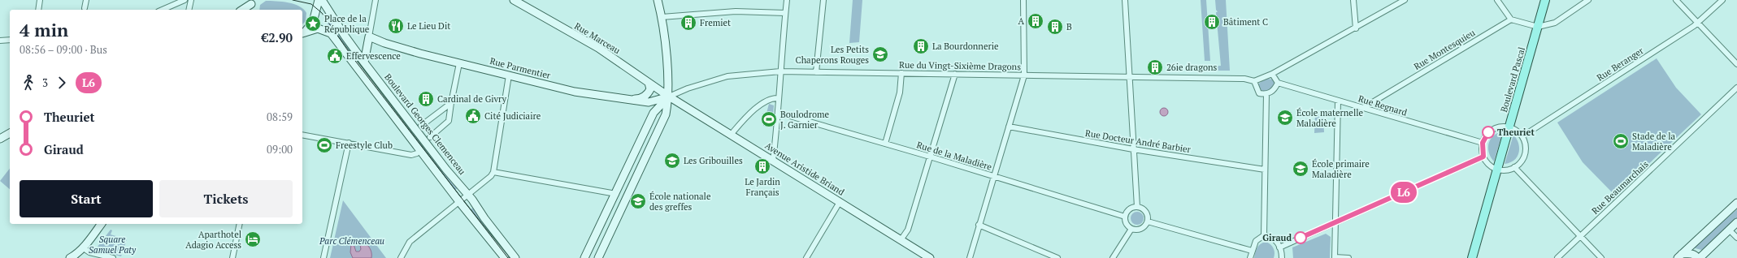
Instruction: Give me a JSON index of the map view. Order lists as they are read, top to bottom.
{
  "streets": {
    "main road": [
      "Rue Marceau",
      "Rue Parmentier",
      "Boulevard Pascal",
      "Boulevard Georges Clemenceau",
      "Avenue Aristide Briand"
    ],
    "street": [
      "Rue Montesquieu",
      "Rue Beranger",
      "Rue du Vingt-Sixième Dragons",
      "Rue Regnard",
      "Rue Docteur André Barbier",
      "Rue de la Maladière",
      "Rue Beaumarchais"
    ]
  },
  "crossings": [
    ["Rue Marceau", "Rue du Vingt-Sixième Dragons"],
    ["Rue Marceau", "Rue Parmentier"],
    ["Rue Marceau", "Avenue Aristide Briand"],
    ["Rue Montesquieu", "Rue Regnard"],
    ["Rue du Vingt-Sixième Dragons", "Rue Parmentier"],
    ["Rue du Vingt-Sixième Dragons", "Avenue Aristide Briand"],
    ["Rue Parmentier", "Avenue Aristide Briand"]
  ],
  "parks": ["Square Samuel Paty", "Parc Clémenceau"],
  "places": {
    "building": [
      "A",
      "Bâtiment C",
      "Fremiet",
      "B",
      "La Bourdonnerie",
      "26ie dragons",
      "Cardinal de Givry",
      "Le Jardin Français"
    ],
    "place": ["Place de la République"],
    "restaurant": ["Le Lieu Dit"],
    "school or university": [
      "Les Petits Chaperons Rouges",
      "École maternelle Maladière",
      "Les Gribouilles",
      "École primaire Maladière",
      "École nationale des greffes"
    ],
    "public building": ["Effervescence", "Cité Judiciaire"],
    "sports": ["Boulodrome J. Garnier", "Stade de la Maladière", "Freestyle Club"],
    "other": ["Theuriet", "Giraud"],
    "hotel": ["Aparthotel Adagio Access"]
  },
  "lines": ["bus line L6"],
  "page": {
    "on_map": "L6",
    "heading": ["4 min", "08:56 – 09:00 · Bus", "€2.90"],
    "legs": ["3", "L6"],
    "list": [
      {
        "name": "Theuriet",
        "value": "08:59"
      },
      {
        "name": "Giraud",
        "value": "09:00"
      }
    ],
    "buttons": ["Start", "Tickets"]
  }
}
